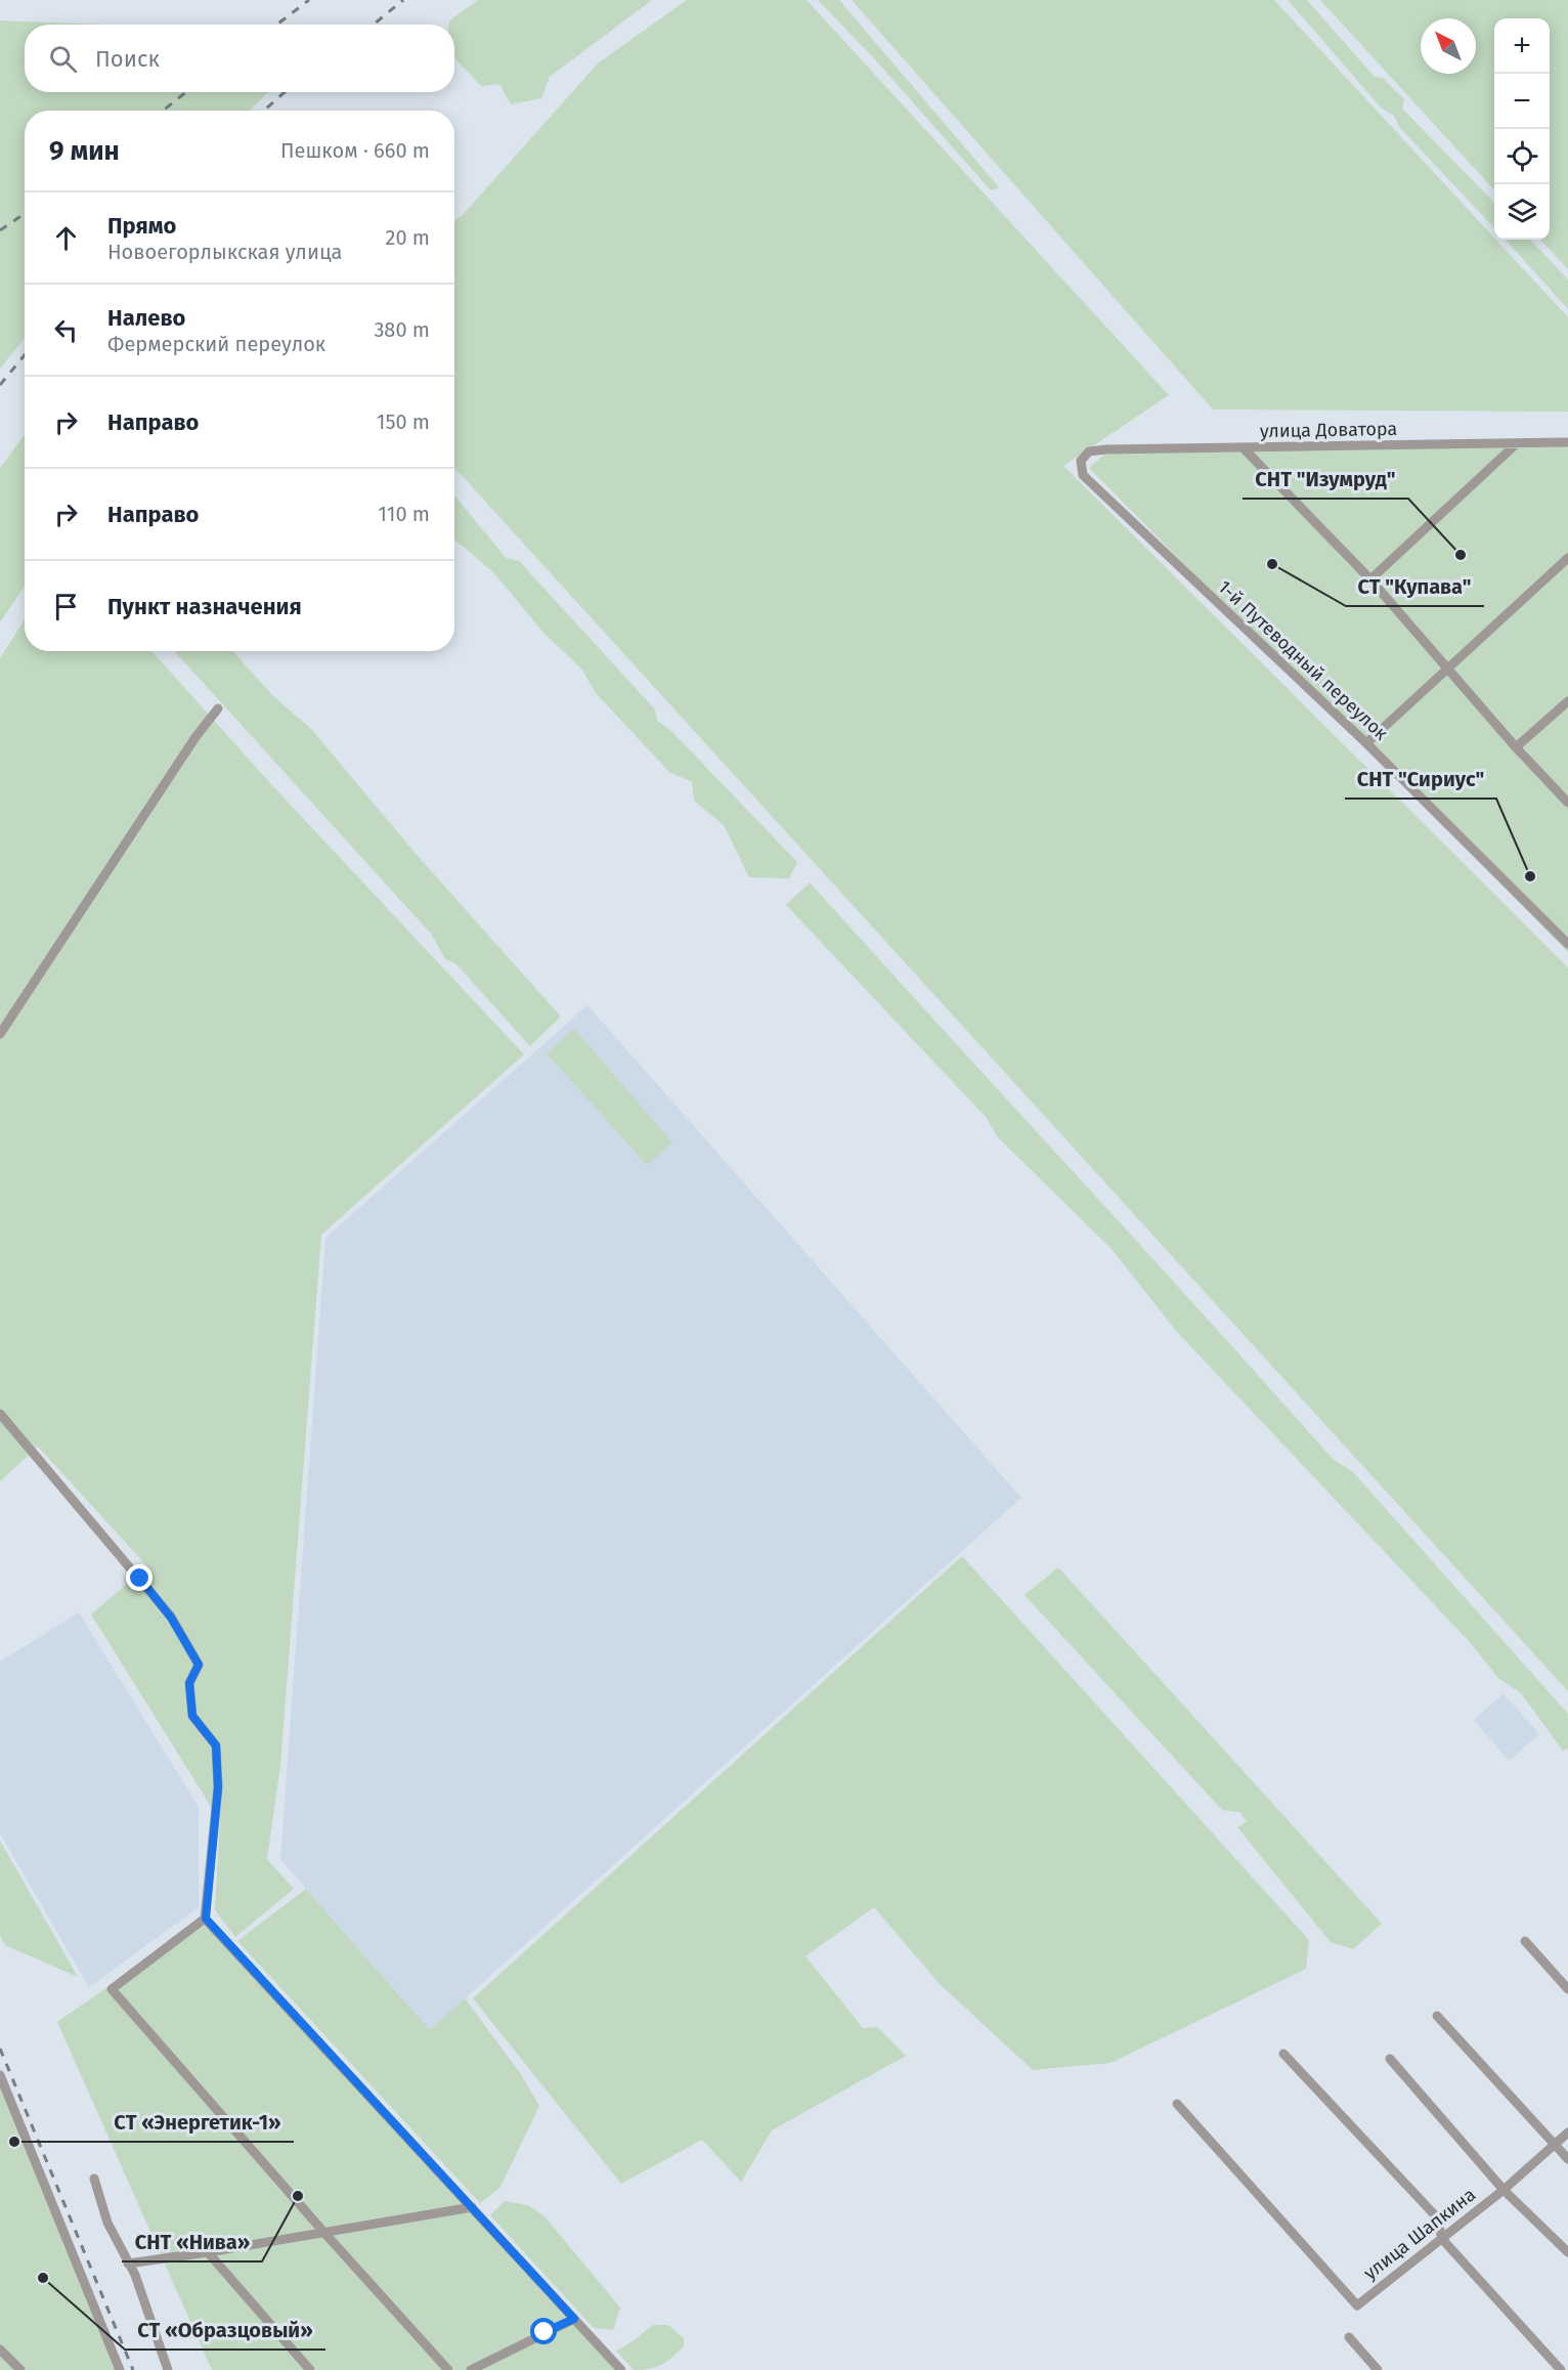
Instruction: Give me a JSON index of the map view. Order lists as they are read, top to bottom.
{
  "streets": {
    "street": ["улица Доватора", "1-й Путеводный переулок", "улица Шапкина"]
  },
  "crossings": [
    ["улица Доватора", "1-й Путеводный переулок"]
  ],
  "places": [
    "СНТ \"Изумруд\"",
    "СТ \"Купава\"",
    "СНТ \"Сириус\"",
    "СТ «Энергетик-1»",
    "СНТ «Нива»",
    "СТ «Образцовый»"
  ],
  "north": "top left",
  "page": {
    "map_buttons": ["+", "−"],
    "search": "Поиск",
    "heading": ["9 мин", "Пешком · 660 m"],
    "list": [
      ["Прямо", "Новоегорлыкская улица", "20 m"],
      ["Налево", "Фермерский переулок", "380 m"],
      ["Направо", "150 m"],
      ["Направо", "110 m"],
      "Пункт назначения"
    ]
  }
}
